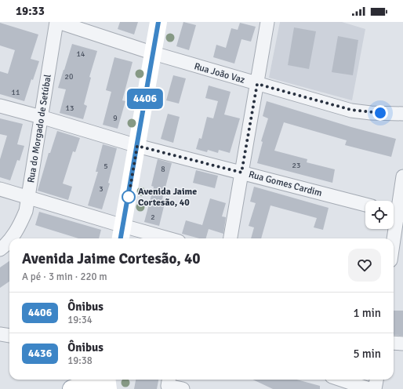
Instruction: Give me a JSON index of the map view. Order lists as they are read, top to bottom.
{
  "streets": {
    "street": ["Rua João Vaz", "Rua do Morgado de Setúbal", "Rua Gomes Cardim"]
  },
  "crossings": [
    ["Rua João Vaz", "Rua do Morgado de Setúbal"],
    ["Rua do Morgado de Setúbal", "Rua Gomes Cardim"]
  ],
  "places": ["Avenida Jaime Cortesão, 40"],
  "lines": ["bus line 4406"],
  "house_numbers": [
    "14",
    "20",
    "11",
    "13",
    "9",
    "23",
    "5",
    "8",
    "3",
    "2"
  ],
  "page": {
    "status": "19:33",
    "on_map": "4406",
    "heading": ["Avenida Jaime Cortesão, 40", "A pé · 3 min · 220 m"],
    "list": [
      {
        "mark": "4406",
        "name": "Ônibus",
        "note": "19:34",
        "value": "1 min"
      },
      {
        "mark": "4436",
        "name": "Ônibus",
        "note": "19:38",
        "value": "5 min"
      }
    ]
  }
}
